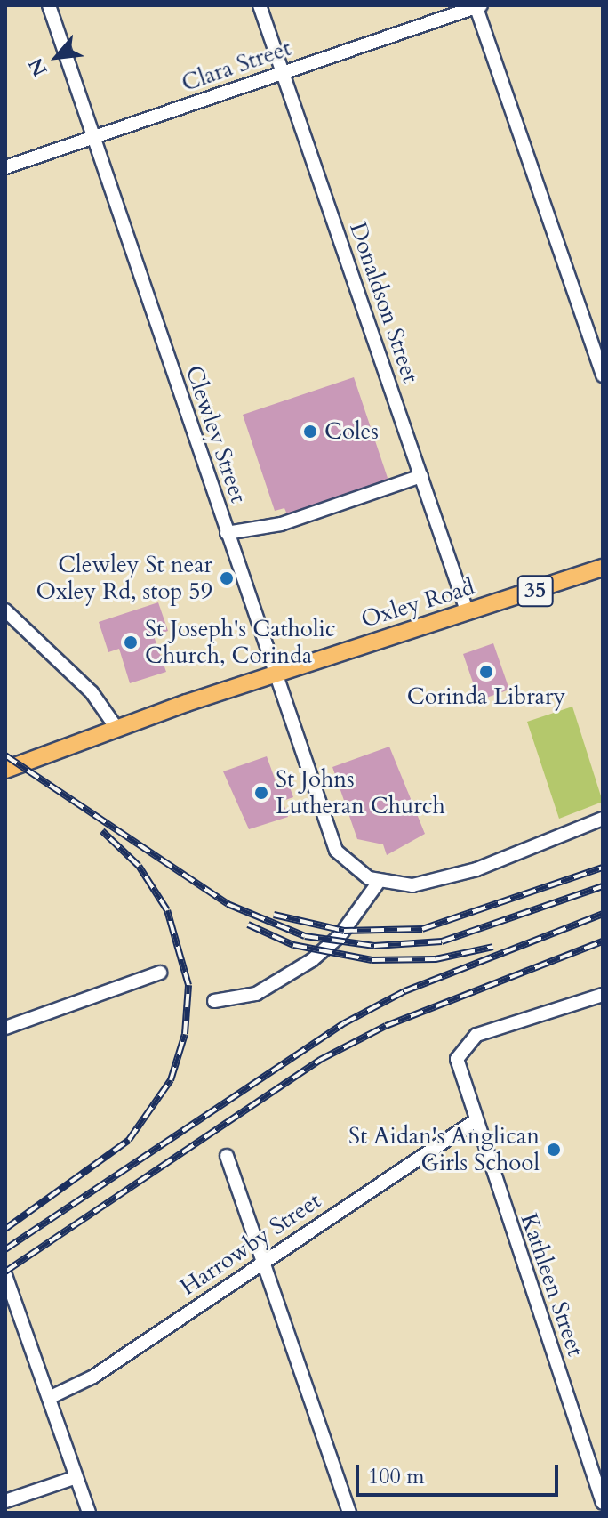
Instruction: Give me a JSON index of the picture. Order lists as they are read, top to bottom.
{
  "streets": {
    "main road": ["35", "Oxley Road"],
    "street": [
      "Clara Street",
      "Donaldson Street",
      "Clewley Street",
      "Harrowby Street",
      "Kathleen Street"
    ]
  },
  "crossings": [
    ["Clara Street", "Donaldson Street"],
    ["Clara Street", "Clewley Street"],
    ["Donaldson Street", "Oxley Road"],
    ["Clewley Street", "Oxley Road"],
    ["Harrowby Street", "Kathleen Street"]
  ],
  "places": [
    "Coles",
    "Clewley St near Oxley Rd, stop 59",
    "St Joseph's Catholic Church, Corinda",
    "Corinda Library",
    "St Johns Lutheran Church",
    "St Aidan's Anglican Girls School"
  ],
  "scale_bar": "100 m",
  "north": "bottom left"
}
